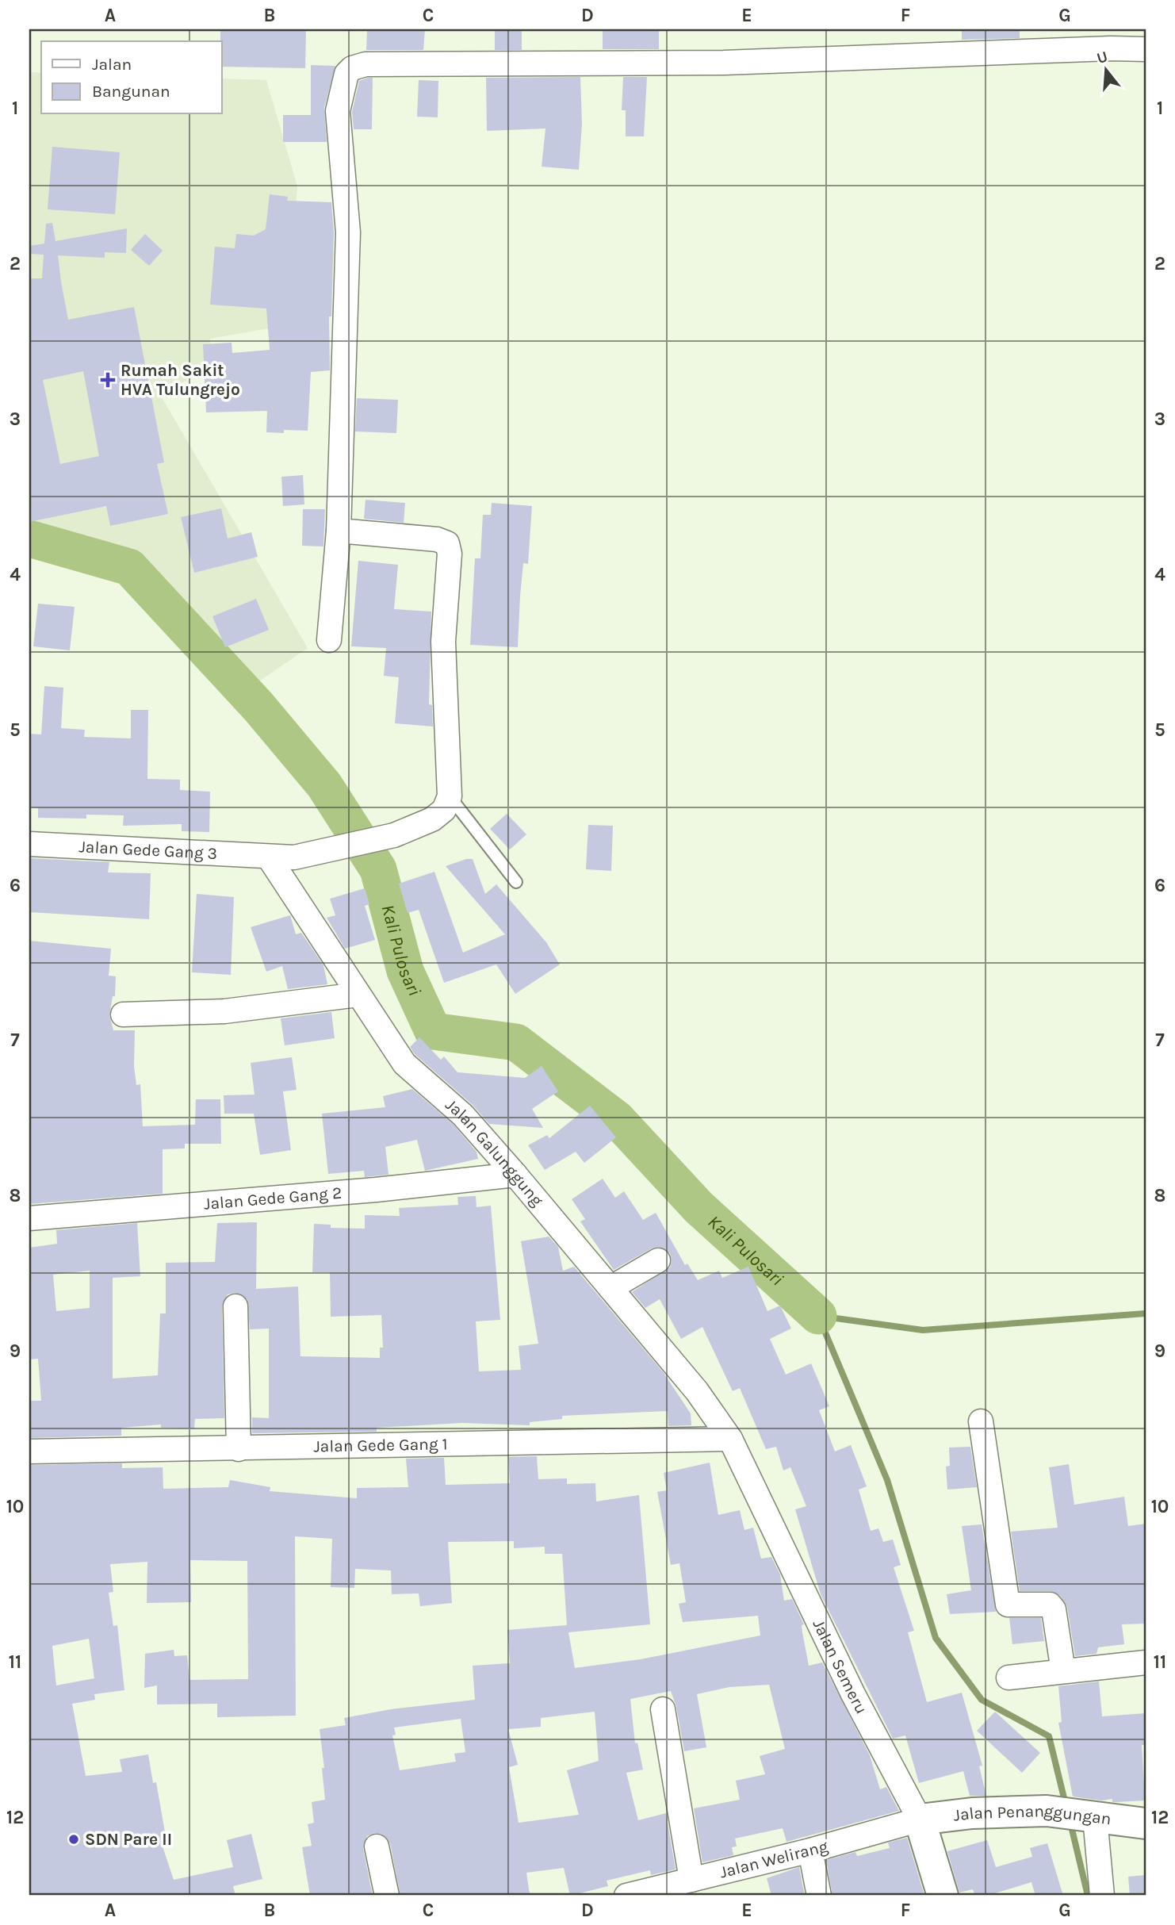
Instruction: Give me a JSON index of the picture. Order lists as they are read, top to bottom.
{
  "streets": {
    "street": [
      "Jalan Gede Gang 3",
      "Jalan Galunggung",
      "Jalan Gede Gang 2",
      "Jalan Gede Gang 1",
      "Jalan Semeru",
      "Jalan Penanggungan",
      "Jalan Welirang"
    ]
  },
  "crossings": [
    ["Jalan Gede Gang 3", "Jalan Galunggung"],
    ["Jalan Galunggung", "Jalan Gede Gang 2"],
    ["Jalan Galunggung", "Jalan Gede Gang 1"],
    ["Jalan Galunggung", "Jalan Semeru"],
    ["Jalan Gede Gang 1", "Jalan Semeru"],
    ["Jalan Semeru", "Jalan Penanggungan"],
    ["Jalan Semeru", "Jalan Welirang"],
    ["Jalan Penanggungan", "Jalan Welirang"]
  ],
  "water": ["Kali Pulosari"],
  "places": {
    "health": ["Rumah Sakit HVA Tulungrejo"],
    "other": ["SDN Pare II"]
  },
  "legend": ["Jalan", "Bangunan"],
  "north": "top",
  "grid": {
    "columns": [
      "A",
      "B",
      "C",
      "D",
      "E",
      "F",
      "G"
    ],
    "rows": [
      "1",
      "2",
      "3",
      "4",
      "5",
      "6",
      "7",
      "8",
      "9",
      "10",
      "11",
      "12"
    ]
  }
}
